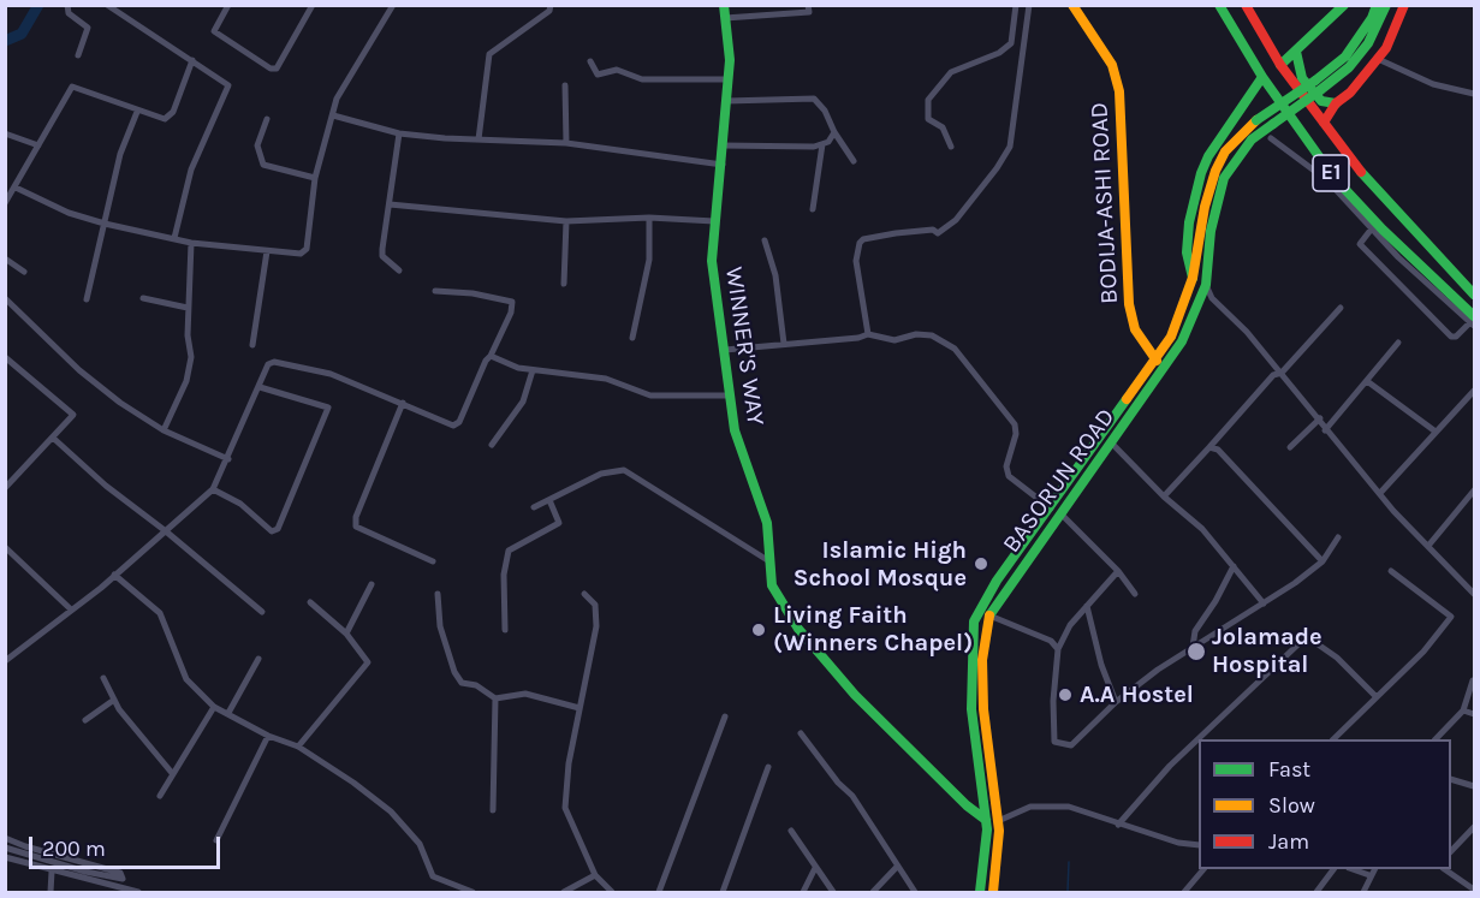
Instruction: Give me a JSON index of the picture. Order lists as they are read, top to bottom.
{
  "streets": {
    "main road": [
      "E1",
      "BODIJA-ASHI ROAD",
      "WINNER'S WAY",
      "BASORUN ROAD"
    ]
  },
  "crossings": [
    ["BODIJA-ASHI ROAD", "BASORUN ROAD"],
    ["WINNER'S WAY", "BASORUN ROAD"]
  ],
  "places": [
    "Islamic High School Mosque",
    "Living Faith (Winners Chapel)",
    "Jolamade Hospital",
    "A.A Hostel"
  ],
  "legend": ["Fast", "Slow", "Jam"],
  "scale_bar": "200 m"
}
